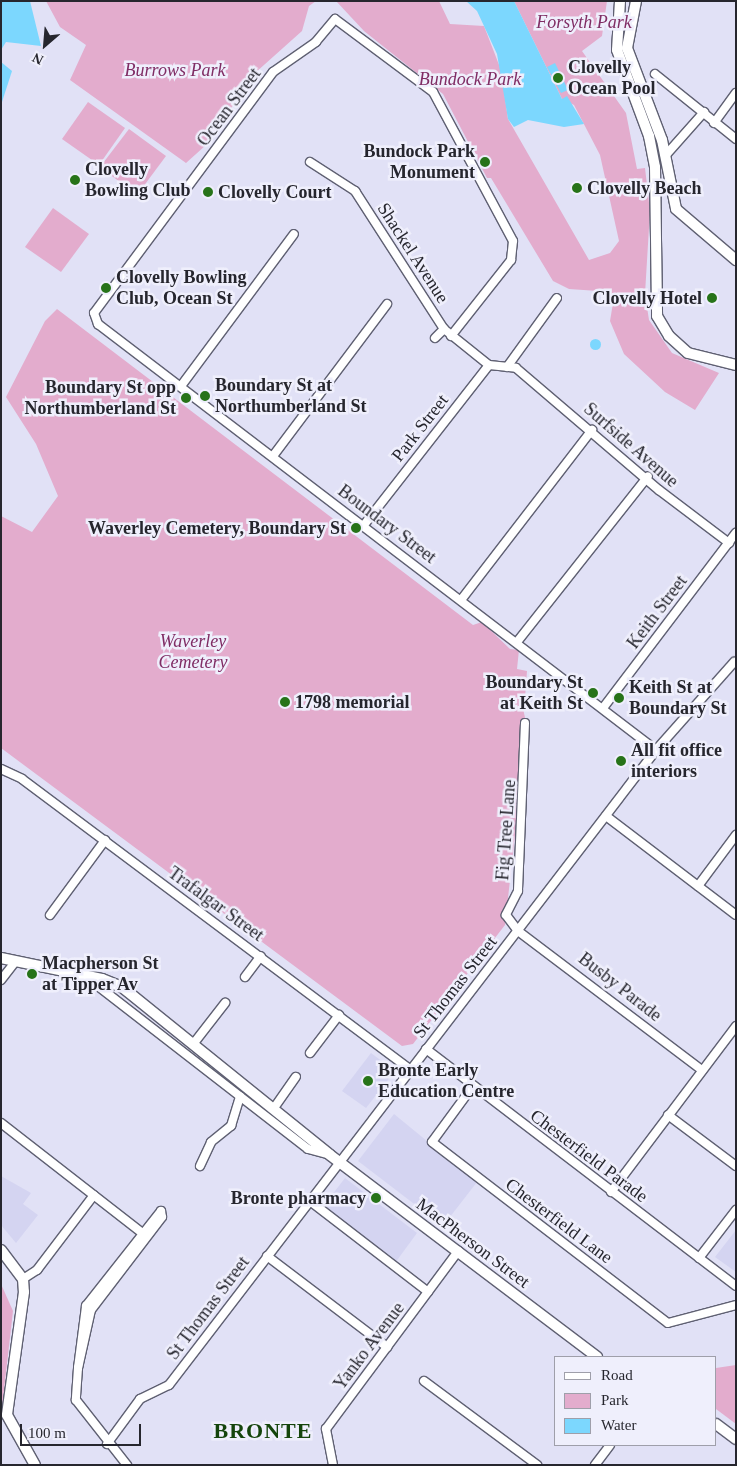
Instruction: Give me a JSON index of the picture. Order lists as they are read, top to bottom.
{
  "streets": {
    "street": [
      "Ocean Street",
      "Shackel Avenue",
      "Park Street",
      "Surfside Avenue",
      "Boundary Street",
      "Keith Street",
      "Fig Tree Lane",
      "Trafalgar Street",
      "St Thomas Street",
      "Busby Parade",
      "Chesterfield Parade",
      "Chesterfield Lane",
      "MacPherson Street",
      "Yanko Avenue"
    ]
  },
  "crossings": [
    ["Ocean Street", "Shackel Avenue"],
    ["Ocean Street", "Boundary Street"],
    ["Shackel Avenue", "Park Street"],
    ["Park Street", "Boundary Street"],
    ["Surfside Avenue", "Keith Street"],
    ["Boundary Street", "Keith Street"],
    ["Boundary Street", "St Thomas Street"],
    ["Fig Tree Lane", "St Thomas Street"],
    ["Fig Tree Lane", "Busby Parade"],
    ["Trafalgar Street", "St Thomas Street"],
    ["St Thomas Street", "Busby Parade"],
    ["St Thomas Street", "Chesterfield Parade"],
    ["St Thomas Street", "MacPherson Street"],
    ["Chesterfield Parade", "Chesterfield Lane"],
    ["MacPherson Street", "Yanko Avenue"]
  ],
  "districts": ["BRONTE"],
  "parks": [
    "Forsyth Park",
    "Burrows Park",
    "Bundock Park",
    "Waverley Cemetery"
  ],
  "places": [
    "Clovelly Ocean Pool",
    "Bundock Park Monument",
    "Clovelly Bowling Club",
    "Clovelly Beach",
    "Clovelly Court",
    "Clovelly Bowling Club, Ocean St",
    "Clovelly Hotel",
    "Boundary St at Northumberland St",
    "Boundary St opp Northumberland St",
    "Waverley Cemetery, Boundary St",
    "Boundary St at Keith St",
    "Keith St at Boundary St",
    "1798 memorial",
    "All fit office interiors",
    "Macpherson St at Tipper Av",
    "Bronte Early Education Centre",
    "Bronte pharmacy"
  ],
  "legend": ["Road", "Park", "Water"],
  "scale_bar": "100 m",
  "north": "bottom left"
}
